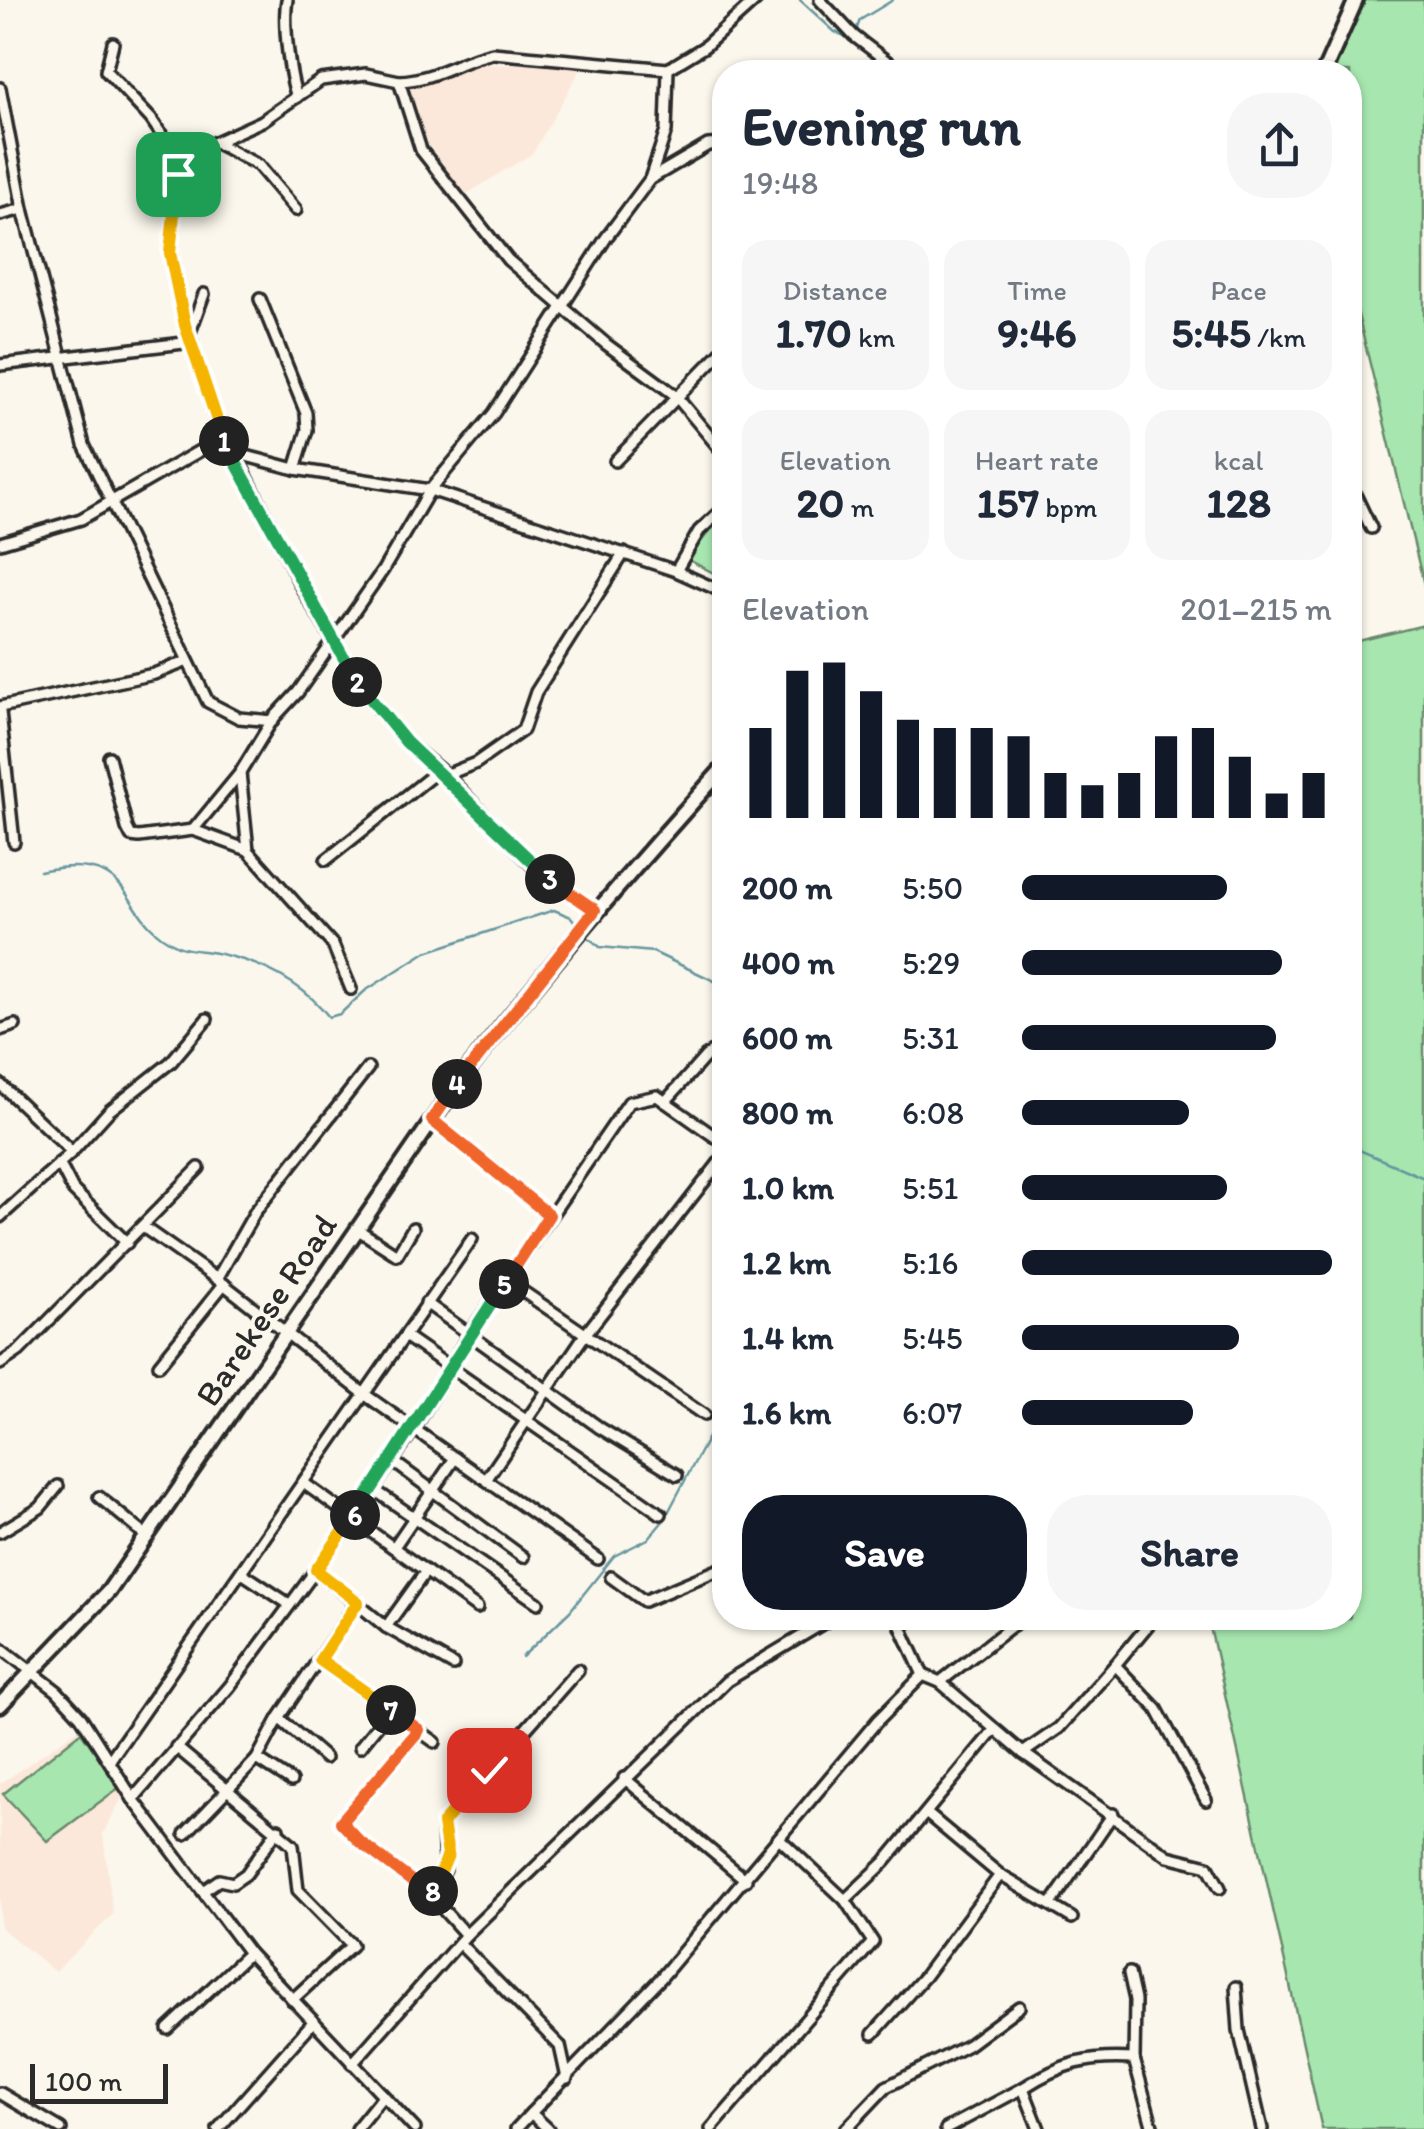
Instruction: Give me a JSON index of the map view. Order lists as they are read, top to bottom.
{
  "streets": {
    "main road": ["Barekese Road"]
  },
  "scale_bar": "100 m",
  "page": {
    "heading": ["Evening run", "19:48"],
    "stats": [
      ["Distance", "1.70 km"],
      ["Time", "9:46"],
      ["Pace", "5:45 /km"],
      ["Elevation", "20 m"],
      ["Heart rate", "157 bpm"],
      ["kcal", "128"]
    ],
    "pins": [
      "1",
      "2",
      "3",
      "4",
      "5",
      "6",
      "7",
      "8"
    ],
    "chart": ["Elevation", "201–215 m"],
    "list": [
      {
        "name": "200 m",
        "note": "5:50"
      },
      {
        "name": "400 m",
        "note": "5:29"
      },
      {
        "name": "600 m",
        "note": "5:31"
      },
      {
        "name": "800 m",
        "note": "6:08"
      },
      {
        "name": "1.0 km",
        "note": "5:51"
      },
      {
        "name": "1.2 km",
        "note": "5:16"
      },
      {
        "name": "1.4 km",
        "note": "5:45"
      },
      {
        "name": "1.6 km",
        "note": "6:07"
      }
    ],
    "buttons": ["Save", "Share"],
    "scale": "100 m"
  }
}
